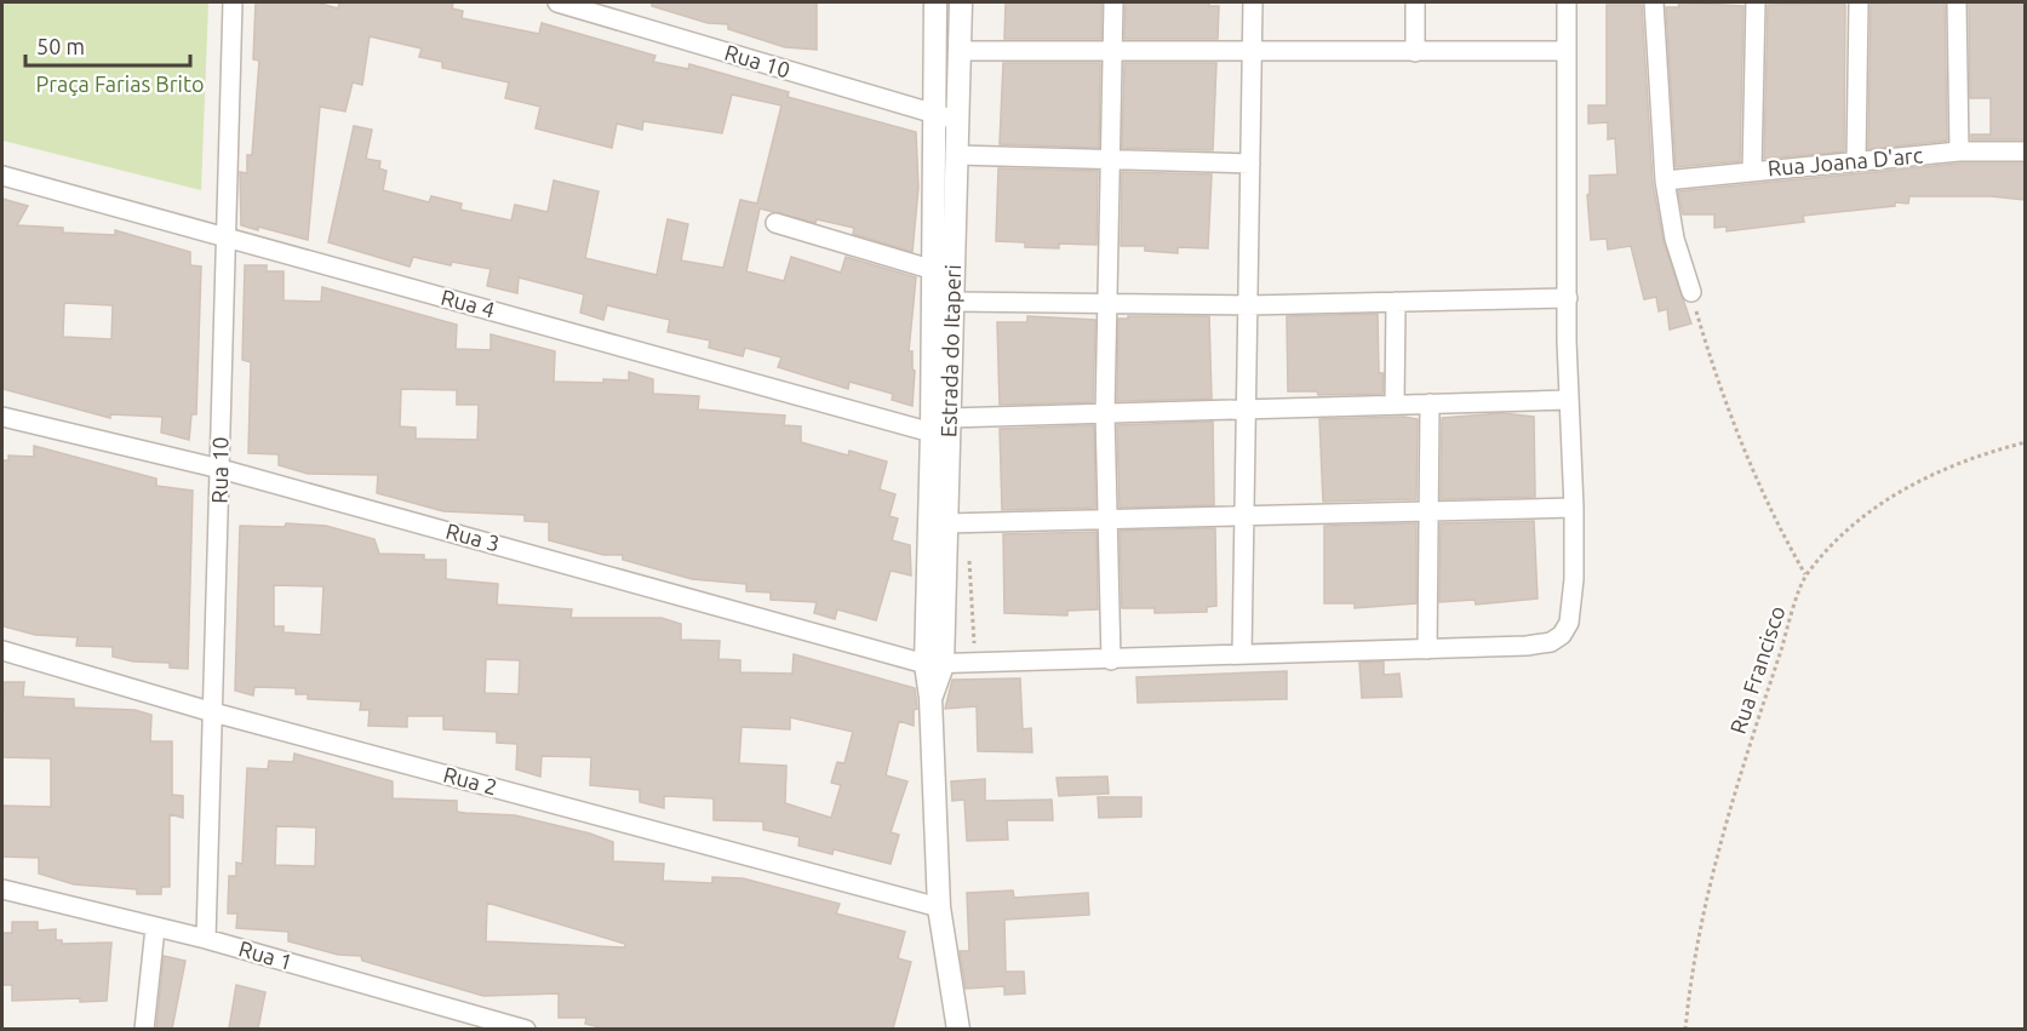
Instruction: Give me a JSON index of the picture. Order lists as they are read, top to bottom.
{
  "streets": {
    "street": [
      "Rua 10",
      "Rua Joana D'arc",
      "Rua 4",
      "Estrada do Itaperi",
      "Rua 3",
      "Rua 2",
      "Rua 1"
    ],
    "path": ["Rua Francisco"]
  },
  "crossings": [
    ["Rua 10", "Rua 4"],
    ["Rua 10", "Estrada do Itaperi"],
    ["Rua 10", "Rua 3"],
    ["Rua 10", "Rua 2"],
    ["Rua 10", "Rua 1"],
    ["Rua 4", "Estrada do Itaperi"],
    ["Estrada do Itaperi", "Rua 3"],
    ["Estrada do Itaperi", "Rua 2"]
  ],
  "parks": ["Praça Farias Brito"],
  "scale_bar": "50 m"
}
